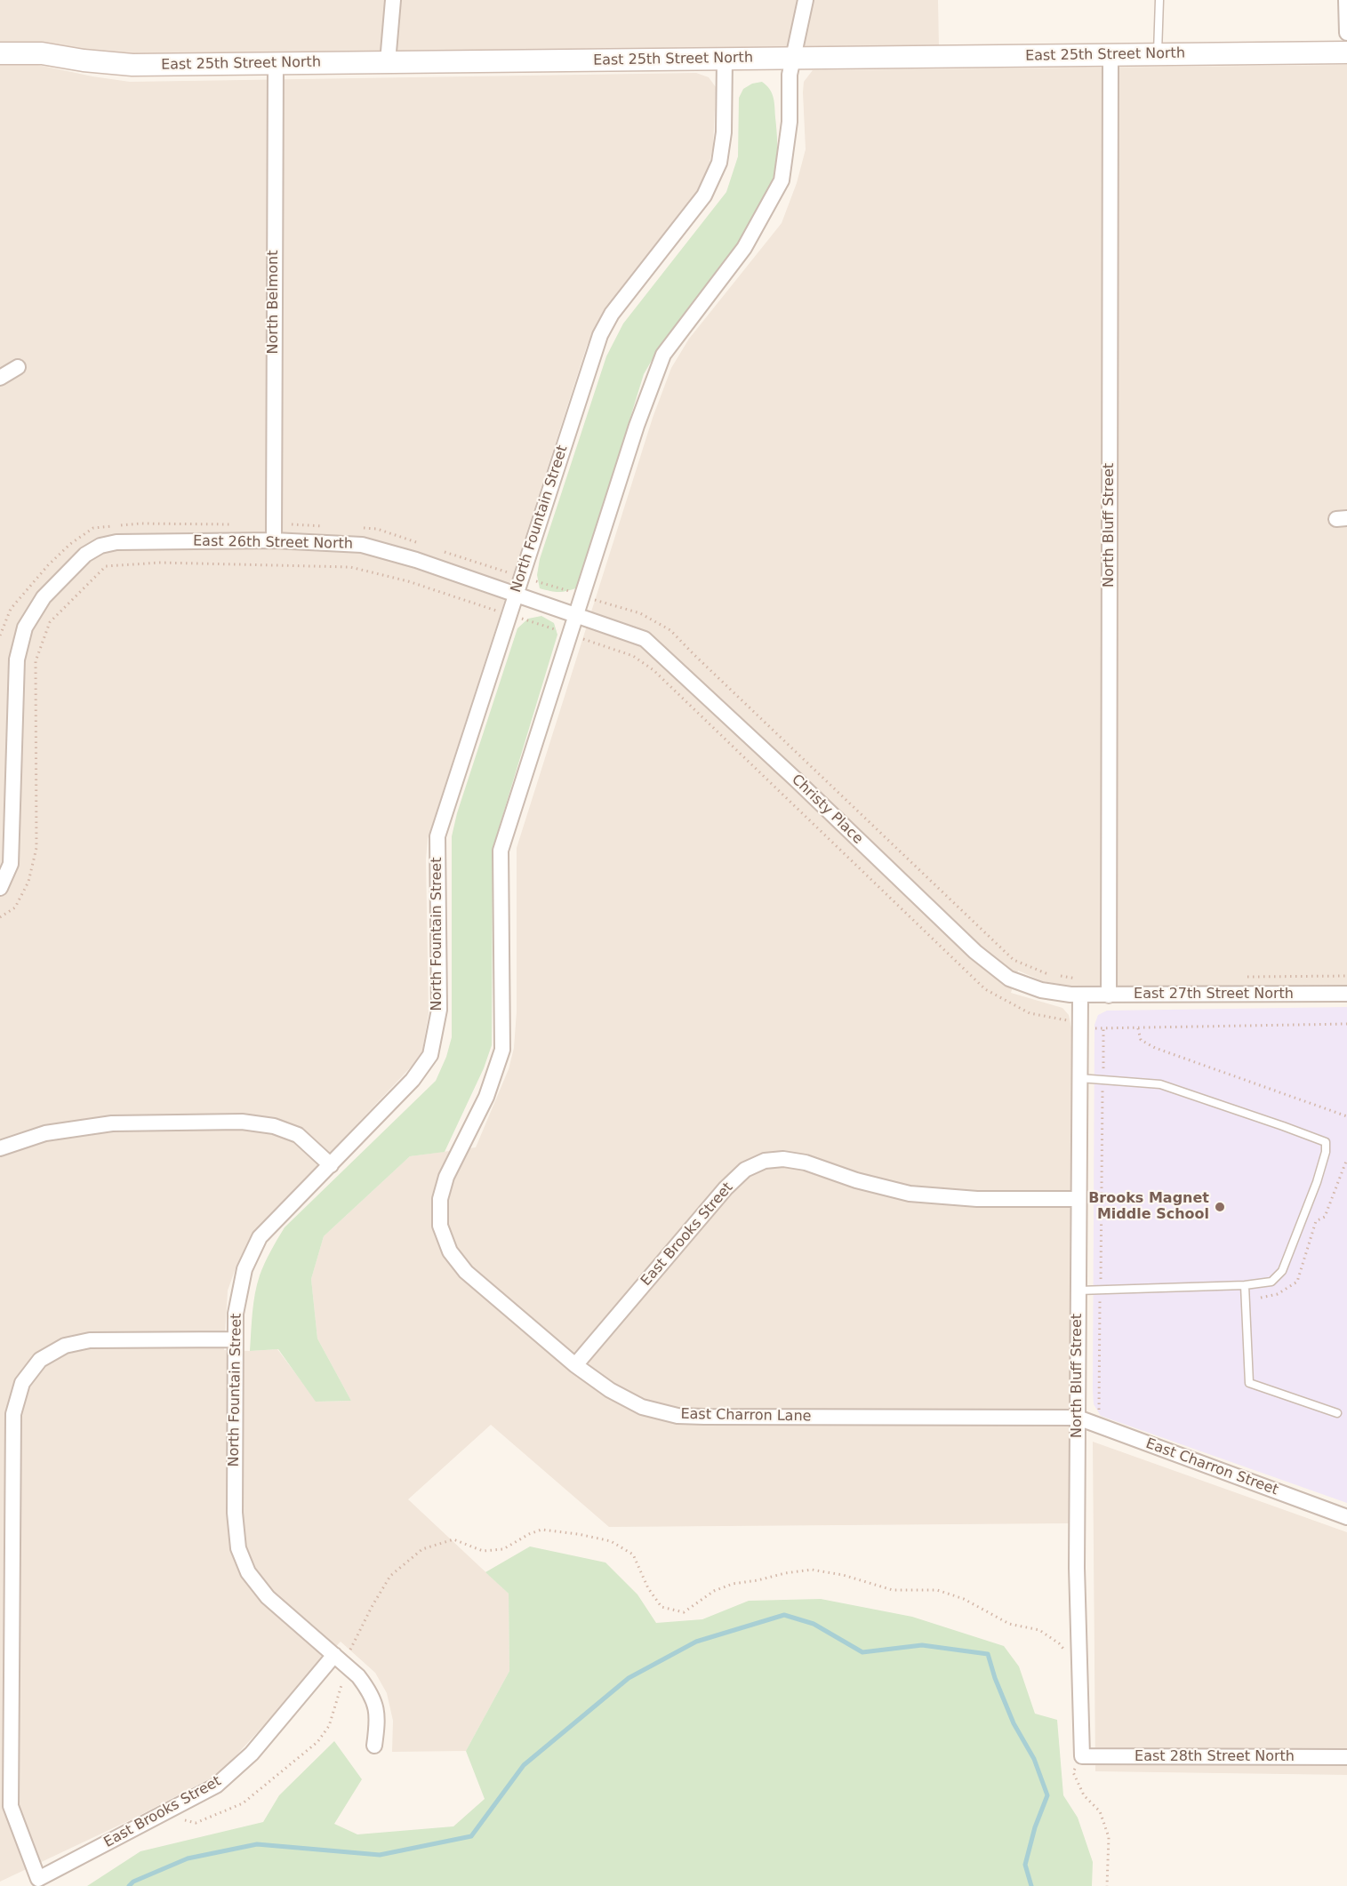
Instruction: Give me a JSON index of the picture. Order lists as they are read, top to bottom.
{
  "streets": {
    "street": [
      "East 25th Street North",
      "North Belmont",
      "North Fountain Street",
      "North Bluff Street",
      "East 26th Street North",
      "Christy Place",
      "East 27th Street North",
      "East Brooks Street",
      "East Charron Lane",
      "East Charron Street",
      "East 28th Street North"
    ]
  },
  "crossings": [
    ["East 25th Street North", "North Belmont"],
    ["East 25th Street North", "North Fountain Street"],
    ["East 25th Street North", "North Bluff Street"],
    ["North Belmont", "East 26th Street North"],
    ["North Fountain Street", "East 26th Street North"],
    ["North Fountain Street", "East Brooks Street"],
    ["North Bluff Street", "Christy Place"],
    ["North Bluff Street", "East 27th Street North"],
    ["North Bluff Street", "East Brooks Street"],
    ["North Bluff Street", "East Charron Lane"],
    ["North Bluff Street", "East Charron Street"],
    ["North Bluff Street", "East 28th Street North"],
    ["East 26th Street North", "Christy Place"],
    ["Christy Place", "East 27th Street North"],
    ["East Brooks Street", "East Charron Lane"],
    ["East Charron Lane", "East Charron Street"]
  ],
  "places": ["Brooks Magnet Middle School"]
}
